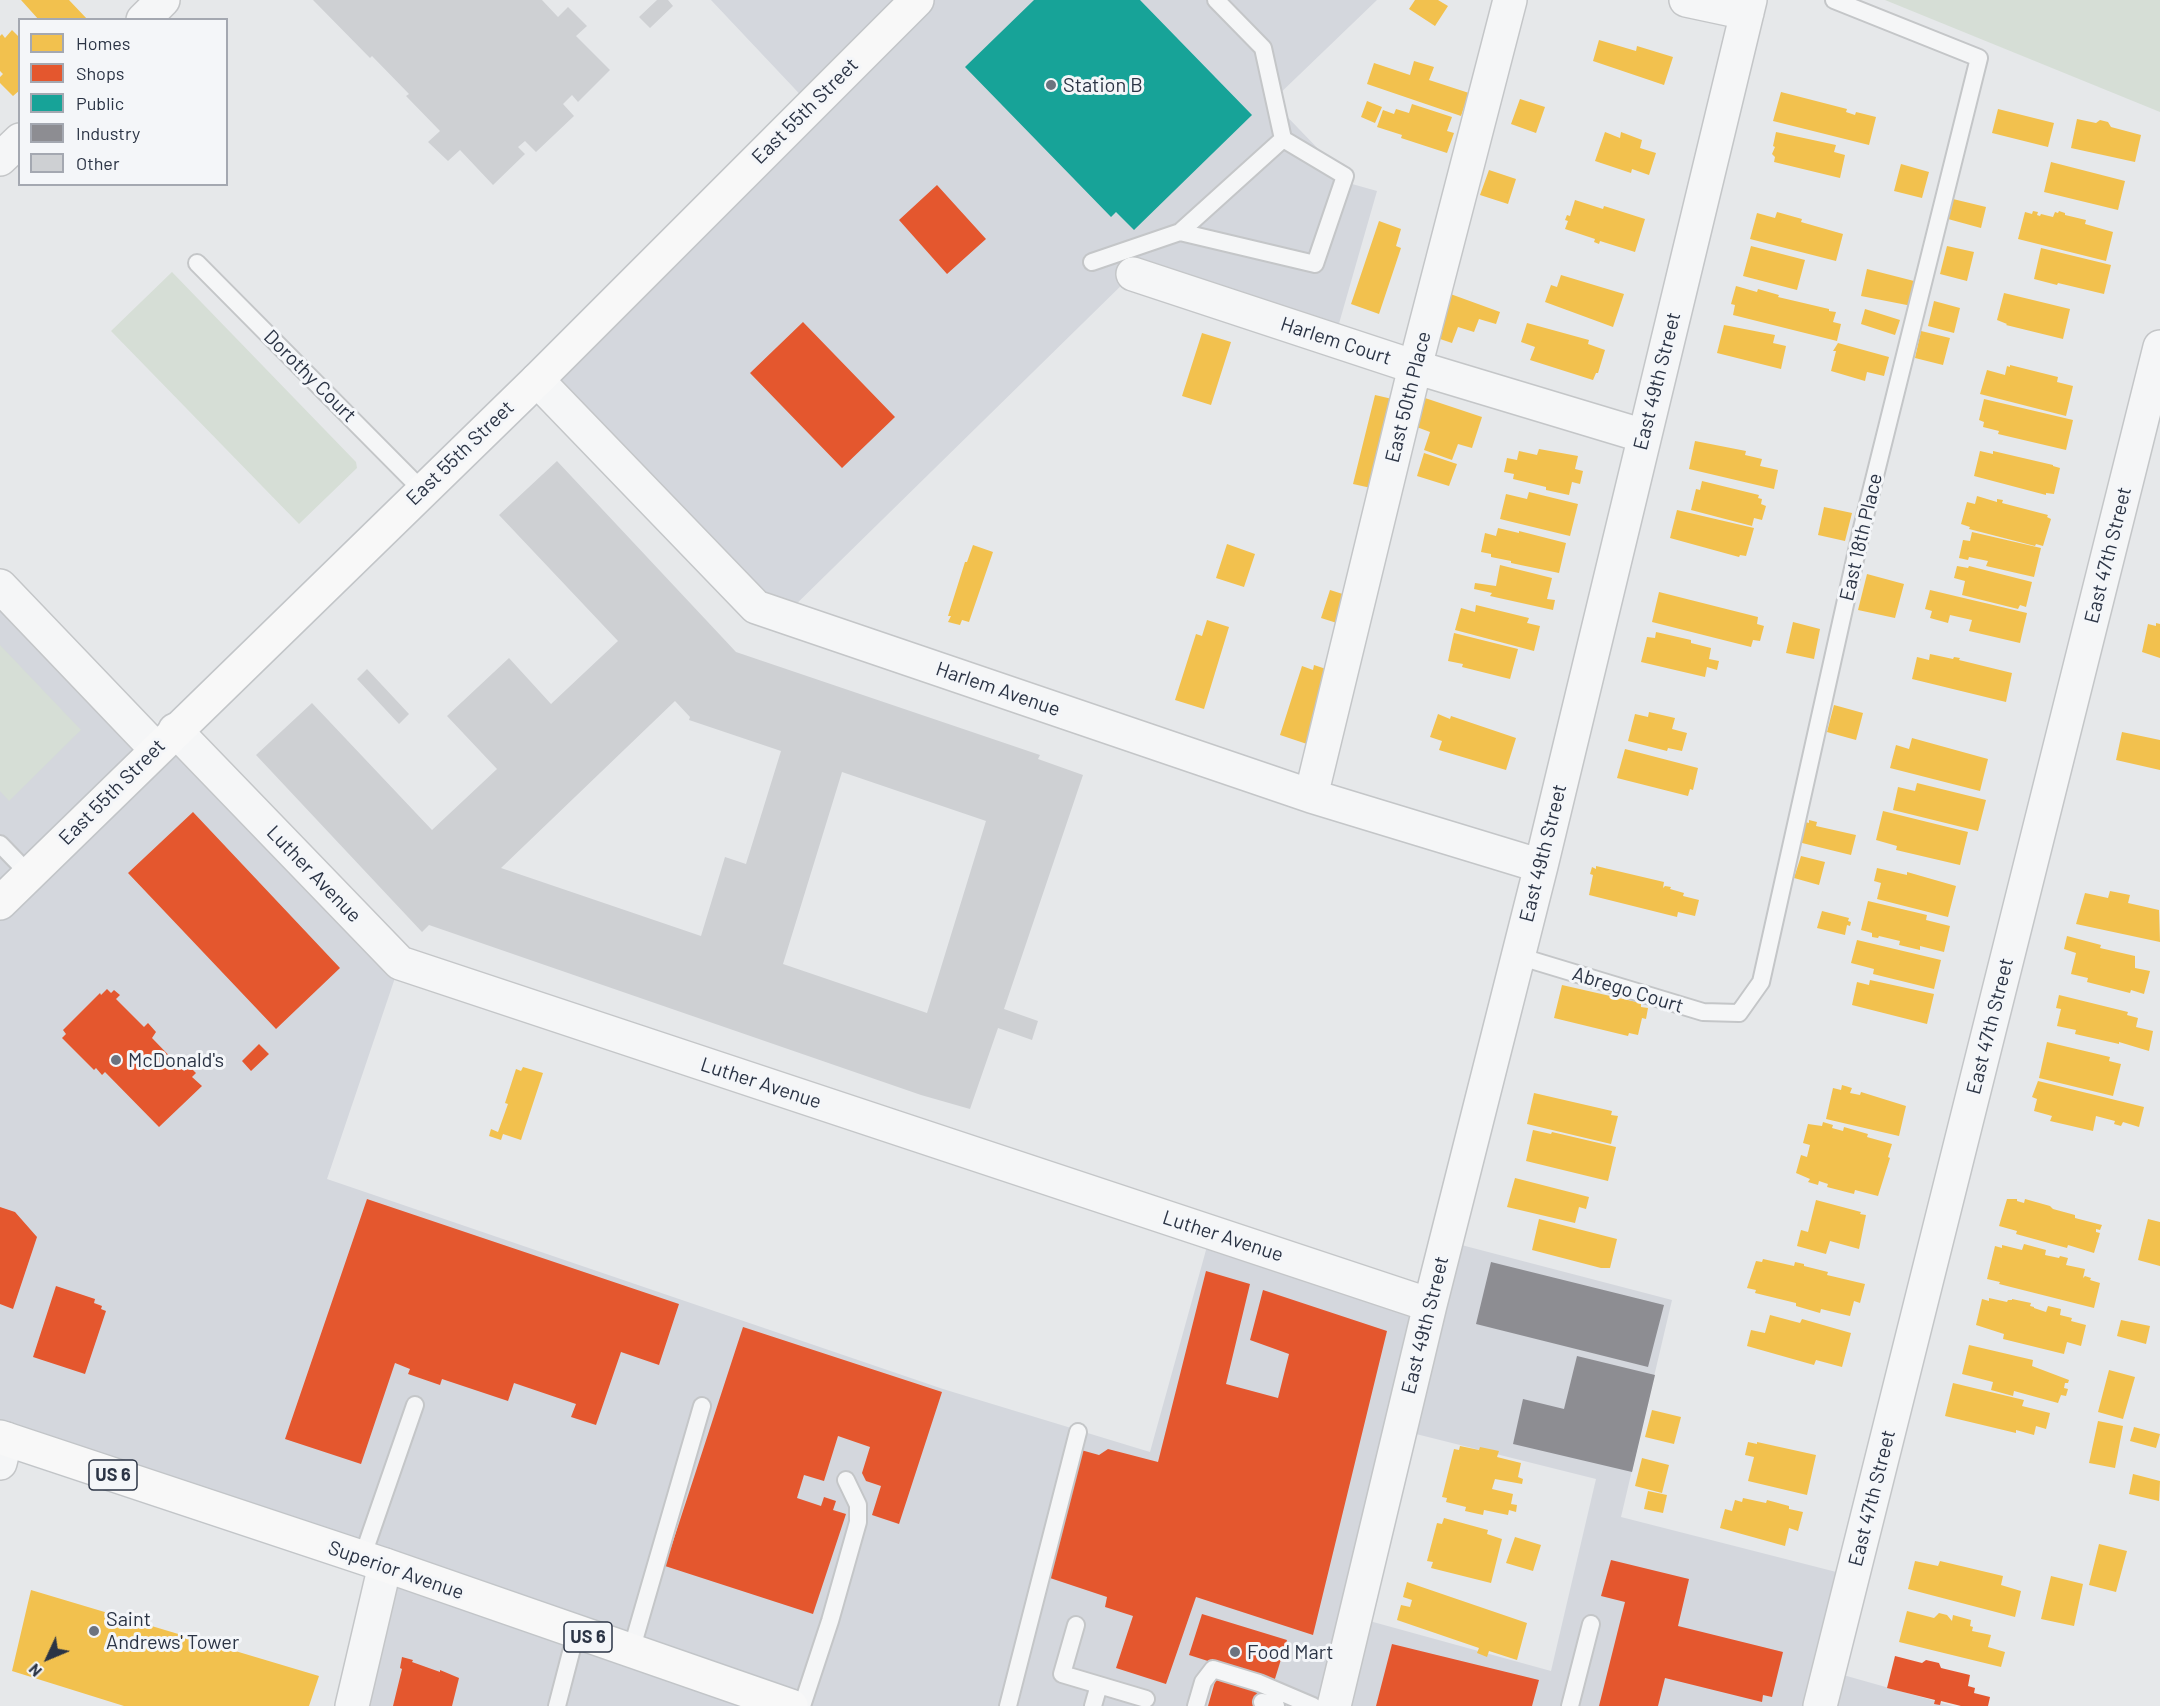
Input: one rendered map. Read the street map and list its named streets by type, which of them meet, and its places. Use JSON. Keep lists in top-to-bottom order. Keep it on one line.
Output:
{"streets":{"main road":["East 55th Street","US 6","Superior Avenue"],"street":["Harlem Court","East 49th Street","East 50th Place","East 47th Street","Harlem Avenue","Luther Avenue"],"lane":["Dorothy Court","East 18th Place","Abrego Court"]},"crossings":[["East 55th Street","Dorothy Court"],["East 55th Street","Harlem Avenue"],["East 55th Street","Luther Avenue"],["Harlem Court","East 49th Street"],["Harlem Court","East 50th Place"],["East 49th Street","Harlem Avenue"],["East 49th Street","Luther Avenue"],["East 49th Street","Abrego Court"],["East 50th Place","Harlem Avenue"],["East 18th Place","Abrego Court"]],"places":["Station B","McDonald's","Saint Andrews' Tower","Food Mart"],"legend":["Homes","Shops","Public","Industry","Other"],"north":"bottom left"}
